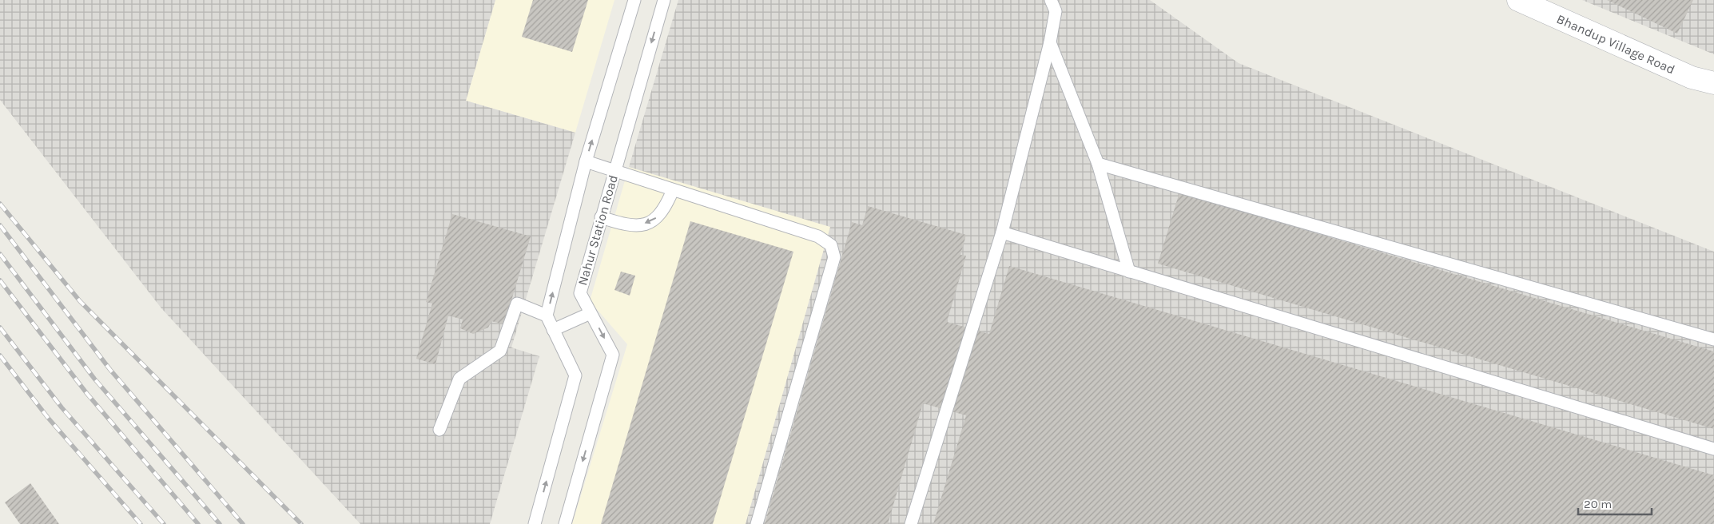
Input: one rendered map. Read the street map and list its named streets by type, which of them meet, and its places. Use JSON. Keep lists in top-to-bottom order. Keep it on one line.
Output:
{"streets":{"street":["Bhandup Village Road"],"lane":["Nahur Station Road"]},"scale_bar":"20 m"}
